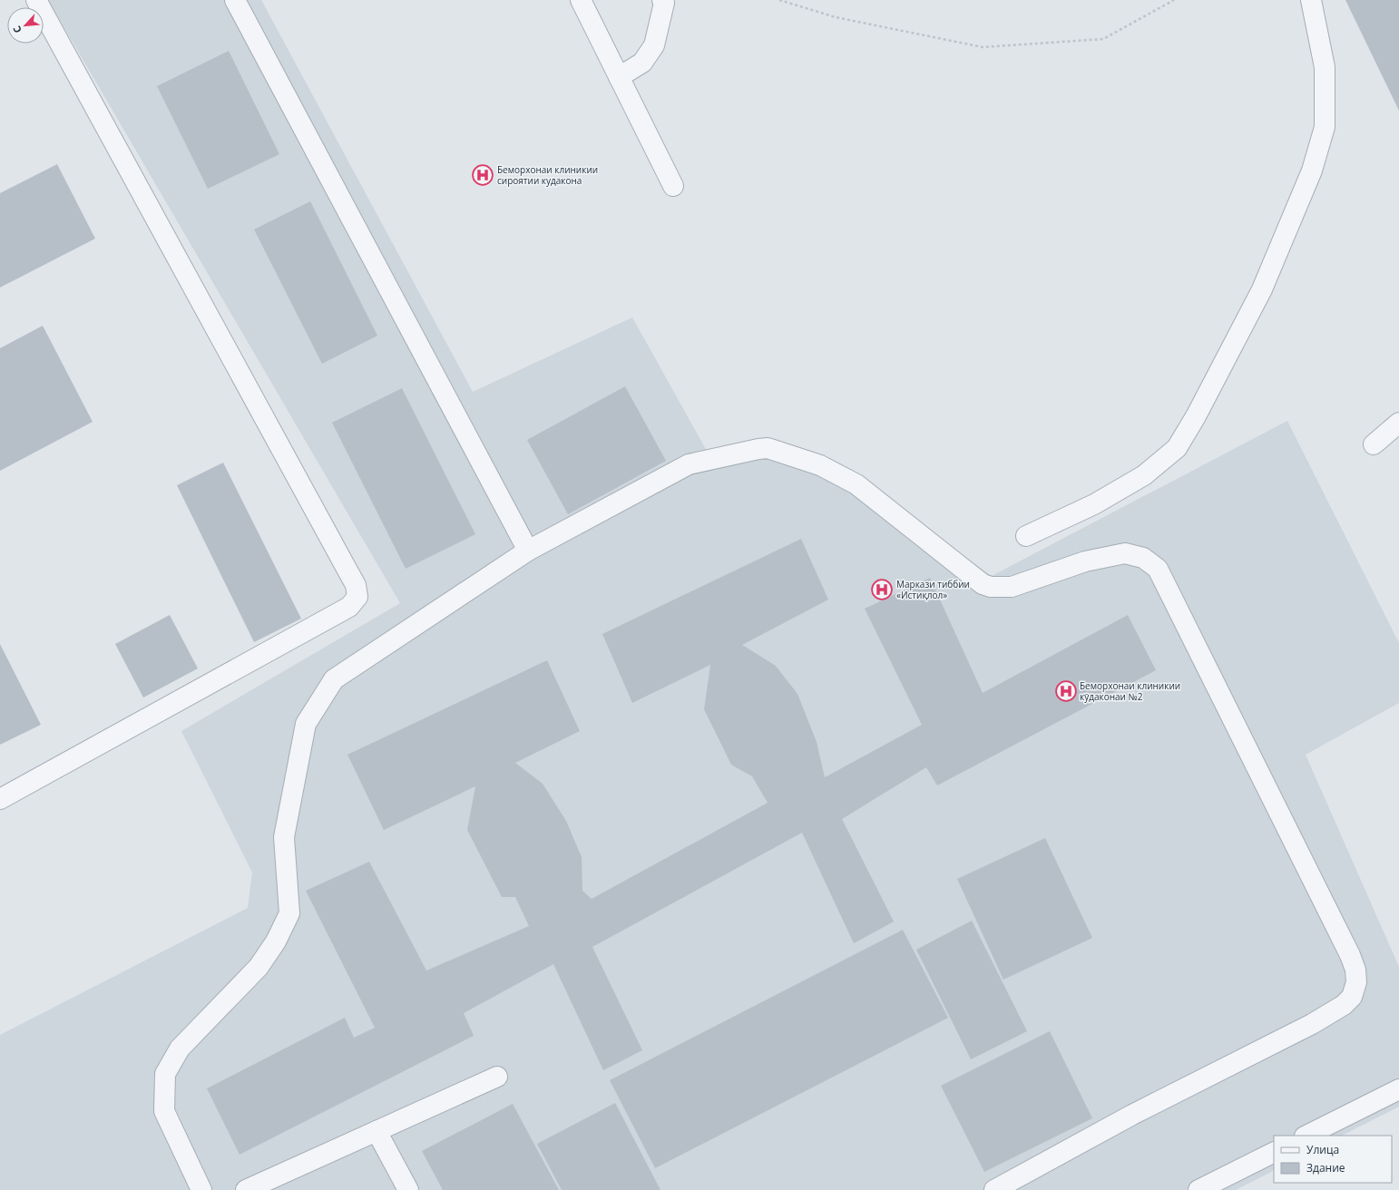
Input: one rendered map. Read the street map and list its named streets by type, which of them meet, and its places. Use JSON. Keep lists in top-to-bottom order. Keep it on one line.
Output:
{"places":{"hospital":["Беморхонаи клиникии сироятии кудакона","Маркази тиббии «Истиқлол»","Беморхонаи клиникии кӯдаконаи №2"]},"legend":["Улица","Здание"],"north":"bottom left"}
